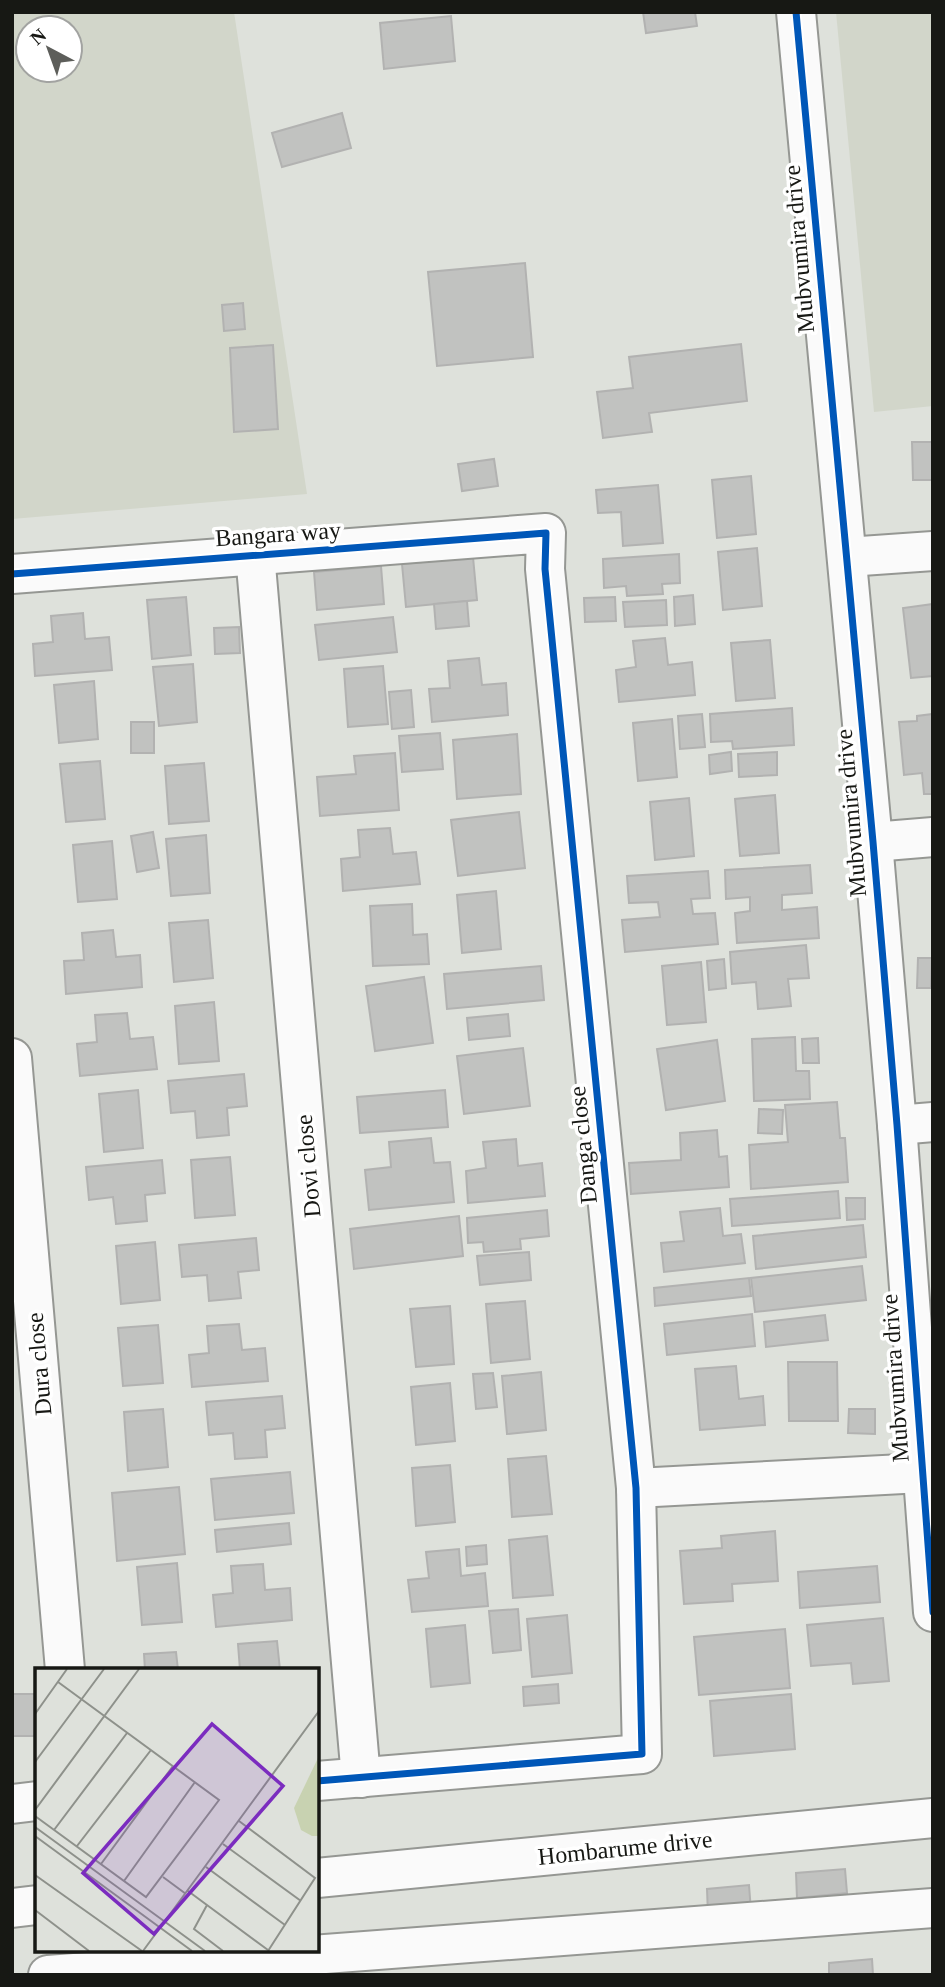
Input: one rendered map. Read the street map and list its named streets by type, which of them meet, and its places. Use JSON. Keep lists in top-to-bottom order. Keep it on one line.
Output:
{"streets":{"street":["Mubvumira drive","Bangara way","Danga close","Dovi close","Dura close","Hombarume drive"]},"crossings":[["Bangara way","Danga close"],["Bangara way","Dovi close"],["Danga close","Dovi close"]],"north":"top left"}
